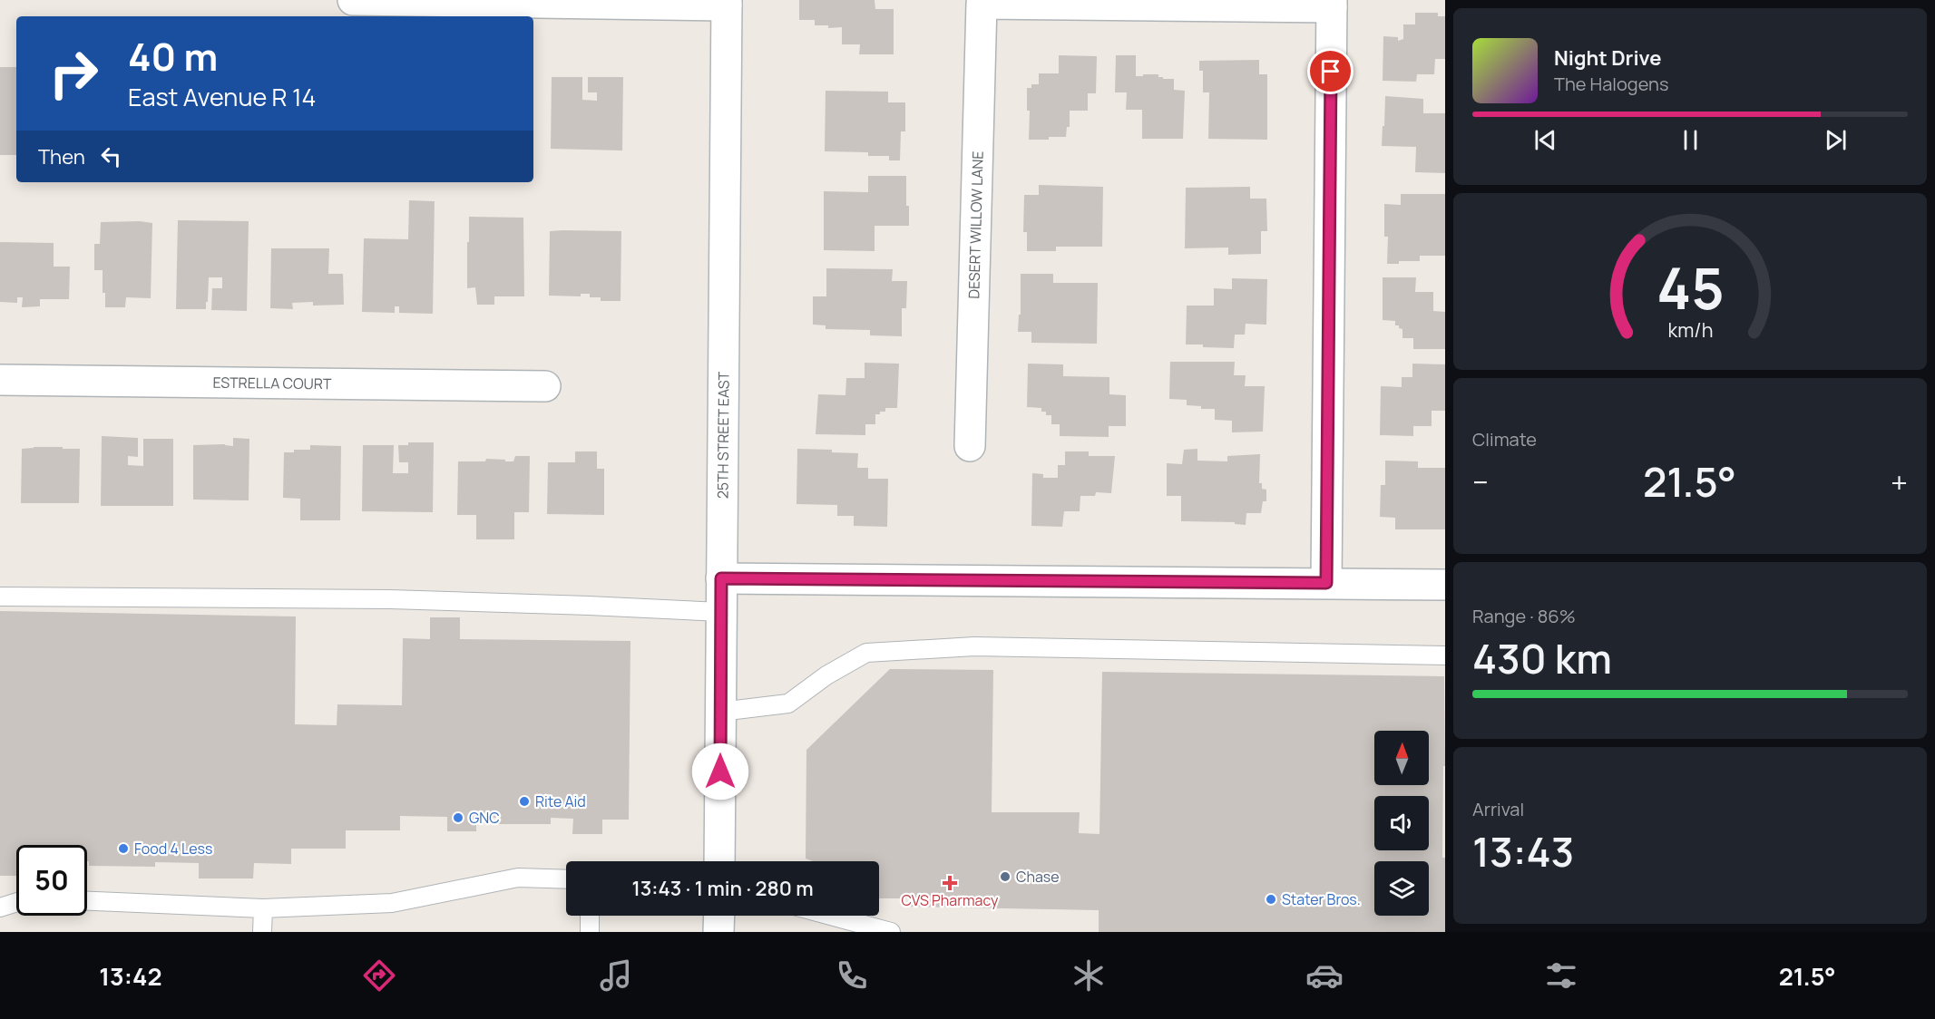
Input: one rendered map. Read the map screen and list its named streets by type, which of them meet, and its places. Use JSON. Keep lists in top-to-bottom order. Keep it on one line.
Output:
{"streets":{"street":["DESERT WILLOW LANE","ESTRELLA COURT","25TH STREET EAST"]},"places":{"other":["Rite Aid","GNC","Food 4 Less","Chase","Stater Bros."],"health":["CVS Pharmacy"]},"north":"top","page":{"turn":["40 m","East Avenue R 14"],"song":["Night Drive","The Halogens"],"then":"Then","tile":["Climate",["Range · 86%","430 km"],["Arrival","13:43"]],"heat":["−","21.5°","+"],"limit":"50","trip":"13:43 · 1 min · 280 m","tabs":["13:42","21.5°"],"gauge":["45","km/h"]}}
